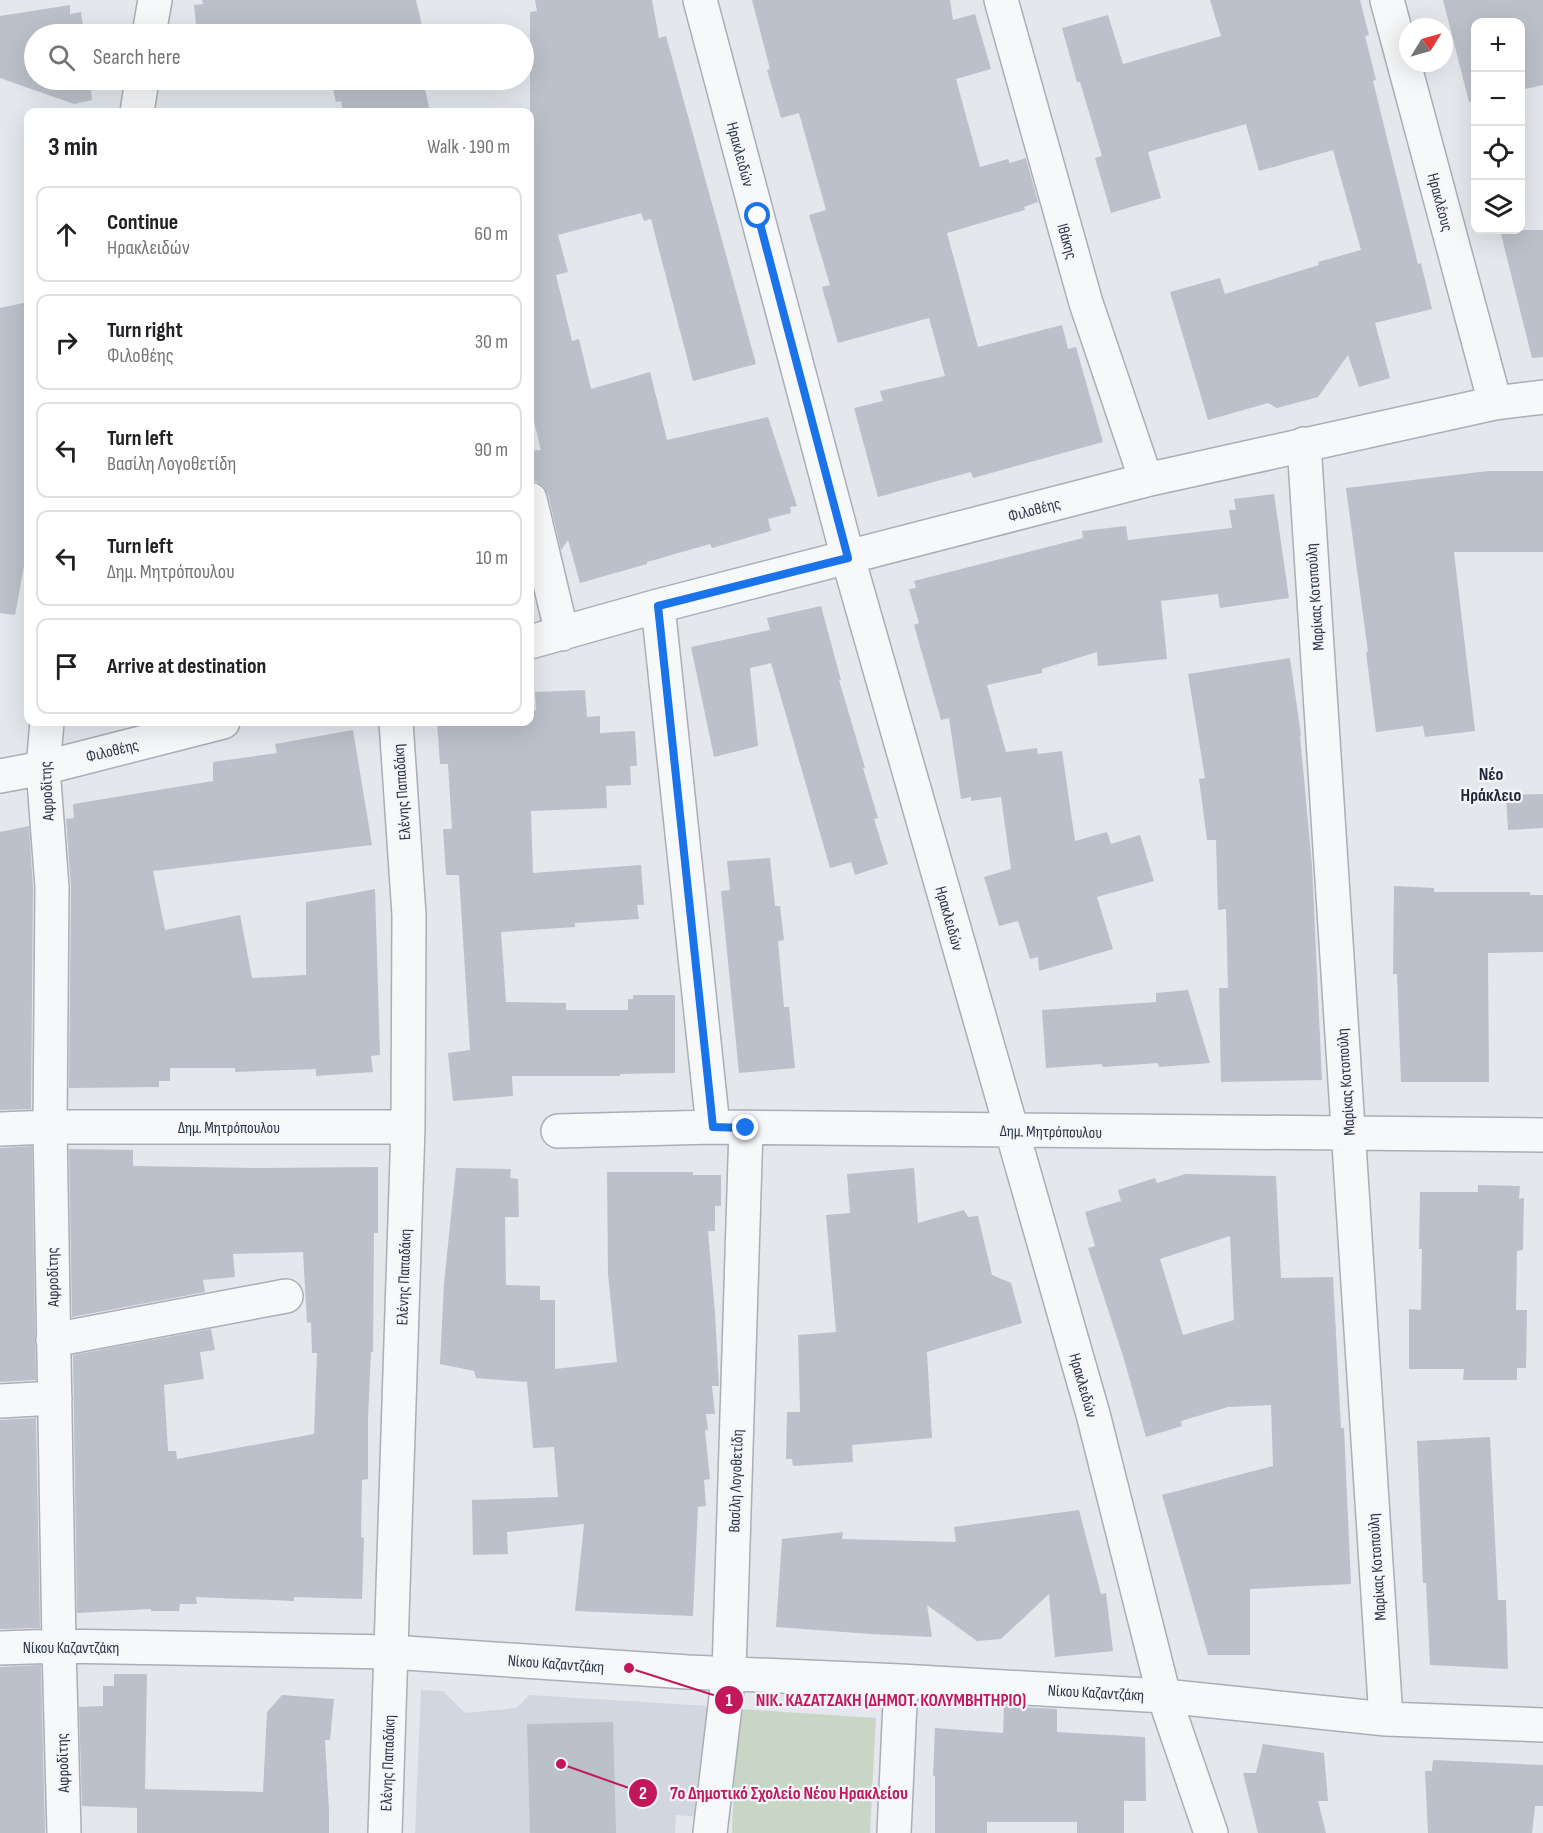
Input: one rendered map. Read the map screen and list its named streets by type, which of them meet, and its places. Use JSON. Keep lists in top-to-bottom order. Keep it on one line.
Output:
{"streets":{"street":["Ηρακλειδών","Ηρακλέους","Ιθάκης","Φιλοθέης","Μαρίκας Κοτοπούλη","Αφροδίτης","Ελένης Παπαδάκη","Δημ. Μητρόπουλου","Βασίλη Λογοθετίδη","Νίκου Καζαντζάκη"]},"crossings":[["Ηρακλειδών","Φιλοθέης"],["Ηρακλειδών","Δημ. Μητρόπουλου"],["Ηρακλειδών","Νίκου Καζαντζάκη"],["Ηρακλέους","Φιλοθέης"],["Ιθάκης","Φιλοθέης"],["Φιλοθέης","Μαρίκας Κοτοπούλη"],["Φιλοθέης","Αφροδίτης"],["Μαρίκας Κοτοπούλη","Δημ. Μητρόπουλου"],["Μαρίκας Κοτοπούλη","Νίκου Καζαντζάκη"],["Αφροδίτης","Δημ. Μητρόπουλου"],["Αφροδίτης","Νίκου Καζαντζάκη"],["Ελένης Παπαδάκη","Δημ. Μητρόπουλου"],["Ελένης Παπαδάκη","Νίκου Καζαντζάκη"],["Δημ. Μητρόπουλου","Βασίλη Λογοθετίδη"],["Βασίλη Λογοθετίδη","Νίκου Καζαντζάκη"]],"districts":["Νέο Ηράκλειο"],"places":["ΝΙΚ. ΚΑΖΑΤΖΑΚΗ (ΔΗΜΟΤ. ΚΟΛΥΜΒΗΤΗΡΙΟ)","7ο Δημοτικό Σχολείο Νέου Ηρακλείου"],"north":"top right","page":{"map_buttons":["+","−"],"search":"Search here","heading":["3 min","Walk · 190 m"],"list":[["Continue","Ηρακλειδών","60 m"],["Turn right","Φιλοθέης","30 m"],["Turn left","Βασίλη Λογοθετίδη","90 m"],["Turn left","Δημ. Μητρόπουλου","10 m"],"Arrive at destination"]}}
